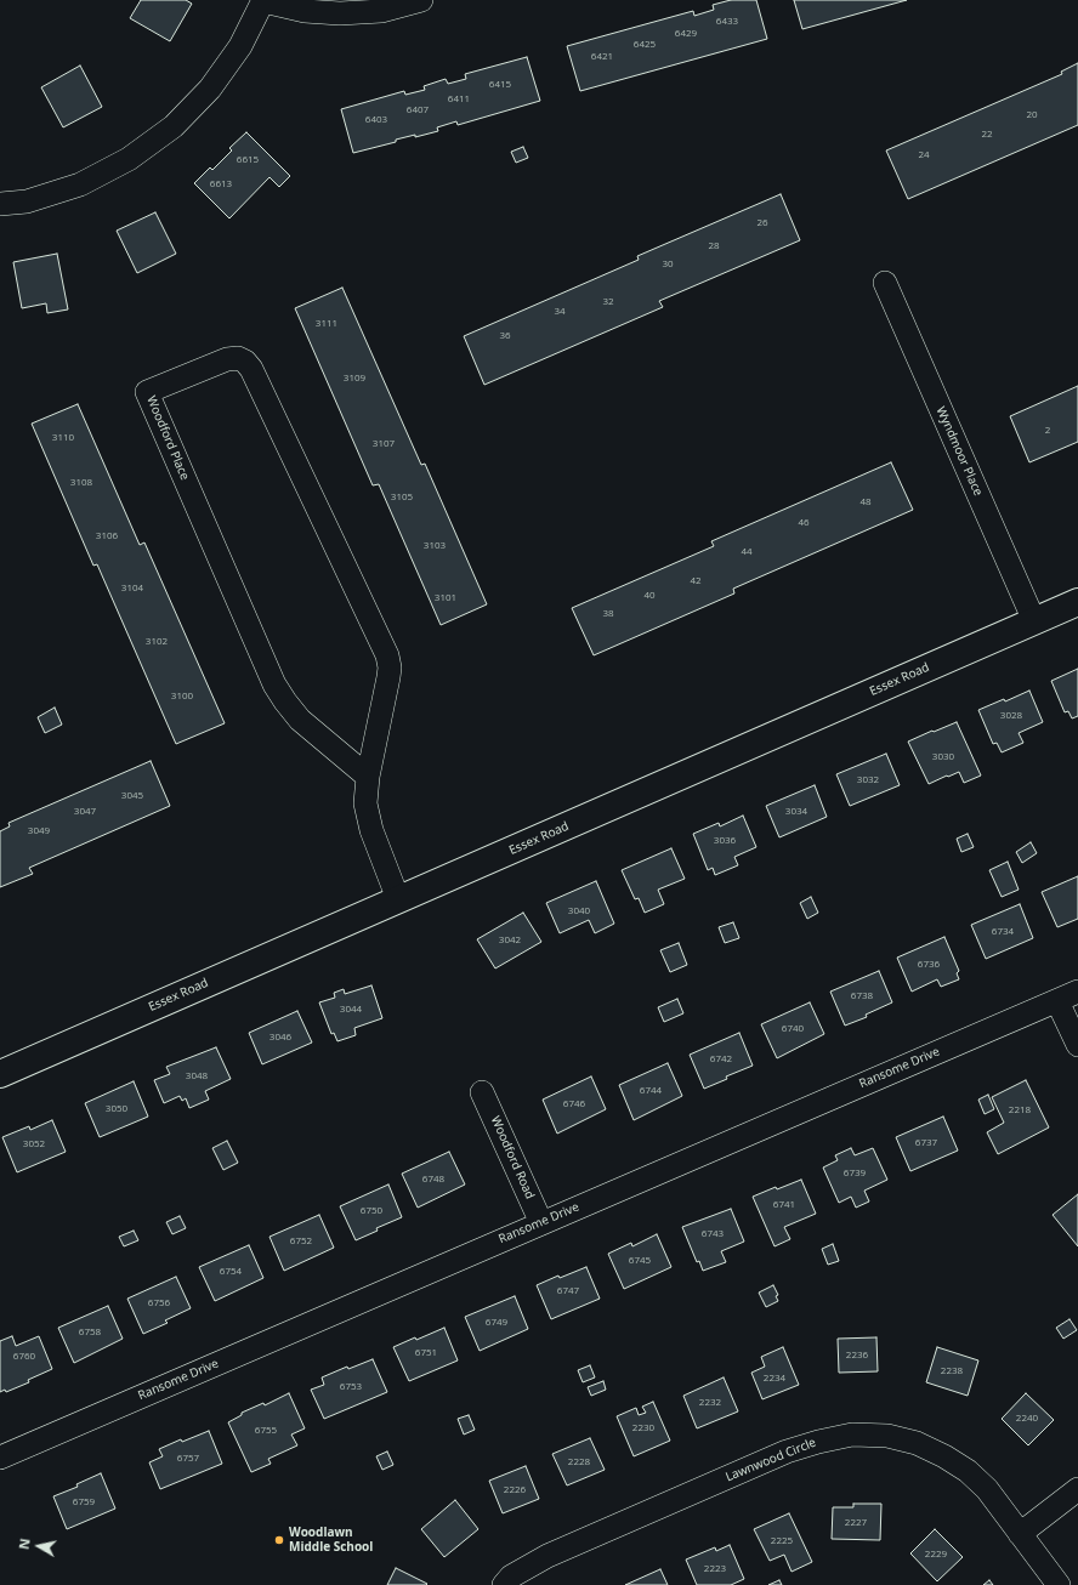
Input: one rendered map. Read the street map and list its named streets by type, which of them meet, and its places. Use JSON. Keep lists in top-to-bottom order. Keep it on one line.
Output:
{"streets":{"street":["Woodford Place","Wyndmoor Place","Essex Road","Ransome Drive","Woodford Road","Lawnwood Circle"]},"crossings":[["Woodford Place","Essex Road"],["Wyndmoor Place","Essex Road"],["Ransome Drive","Woodford Road"]],"places":["Woodlawn Middle School"],"house_numbers":["6433","6429","6425","6421","6415","6411","6407","20","6403","22","24","6615","6613","26","28","30","32","34","3111","36","3109","2","3110","3107","3108","3105","48","46","3106","3103","44","42","3104","40","3101","38","3102","3100","3028","3030","3032","3045","3047","3034","3049","3036","3040","6734","3042","6736","6738","3044","6740","3046","6742","3048","6744","6746","3050","2218","6737","3052","6739","6748","6741","6750","6743","6752","6745","6754","6747","6756","6749","6758","6751","2236","6760","2238","2234","6753","2232","2240","2230","6755","6757","2228","2226","6759","2227","2225","2229","2223"],"north":"left"}
